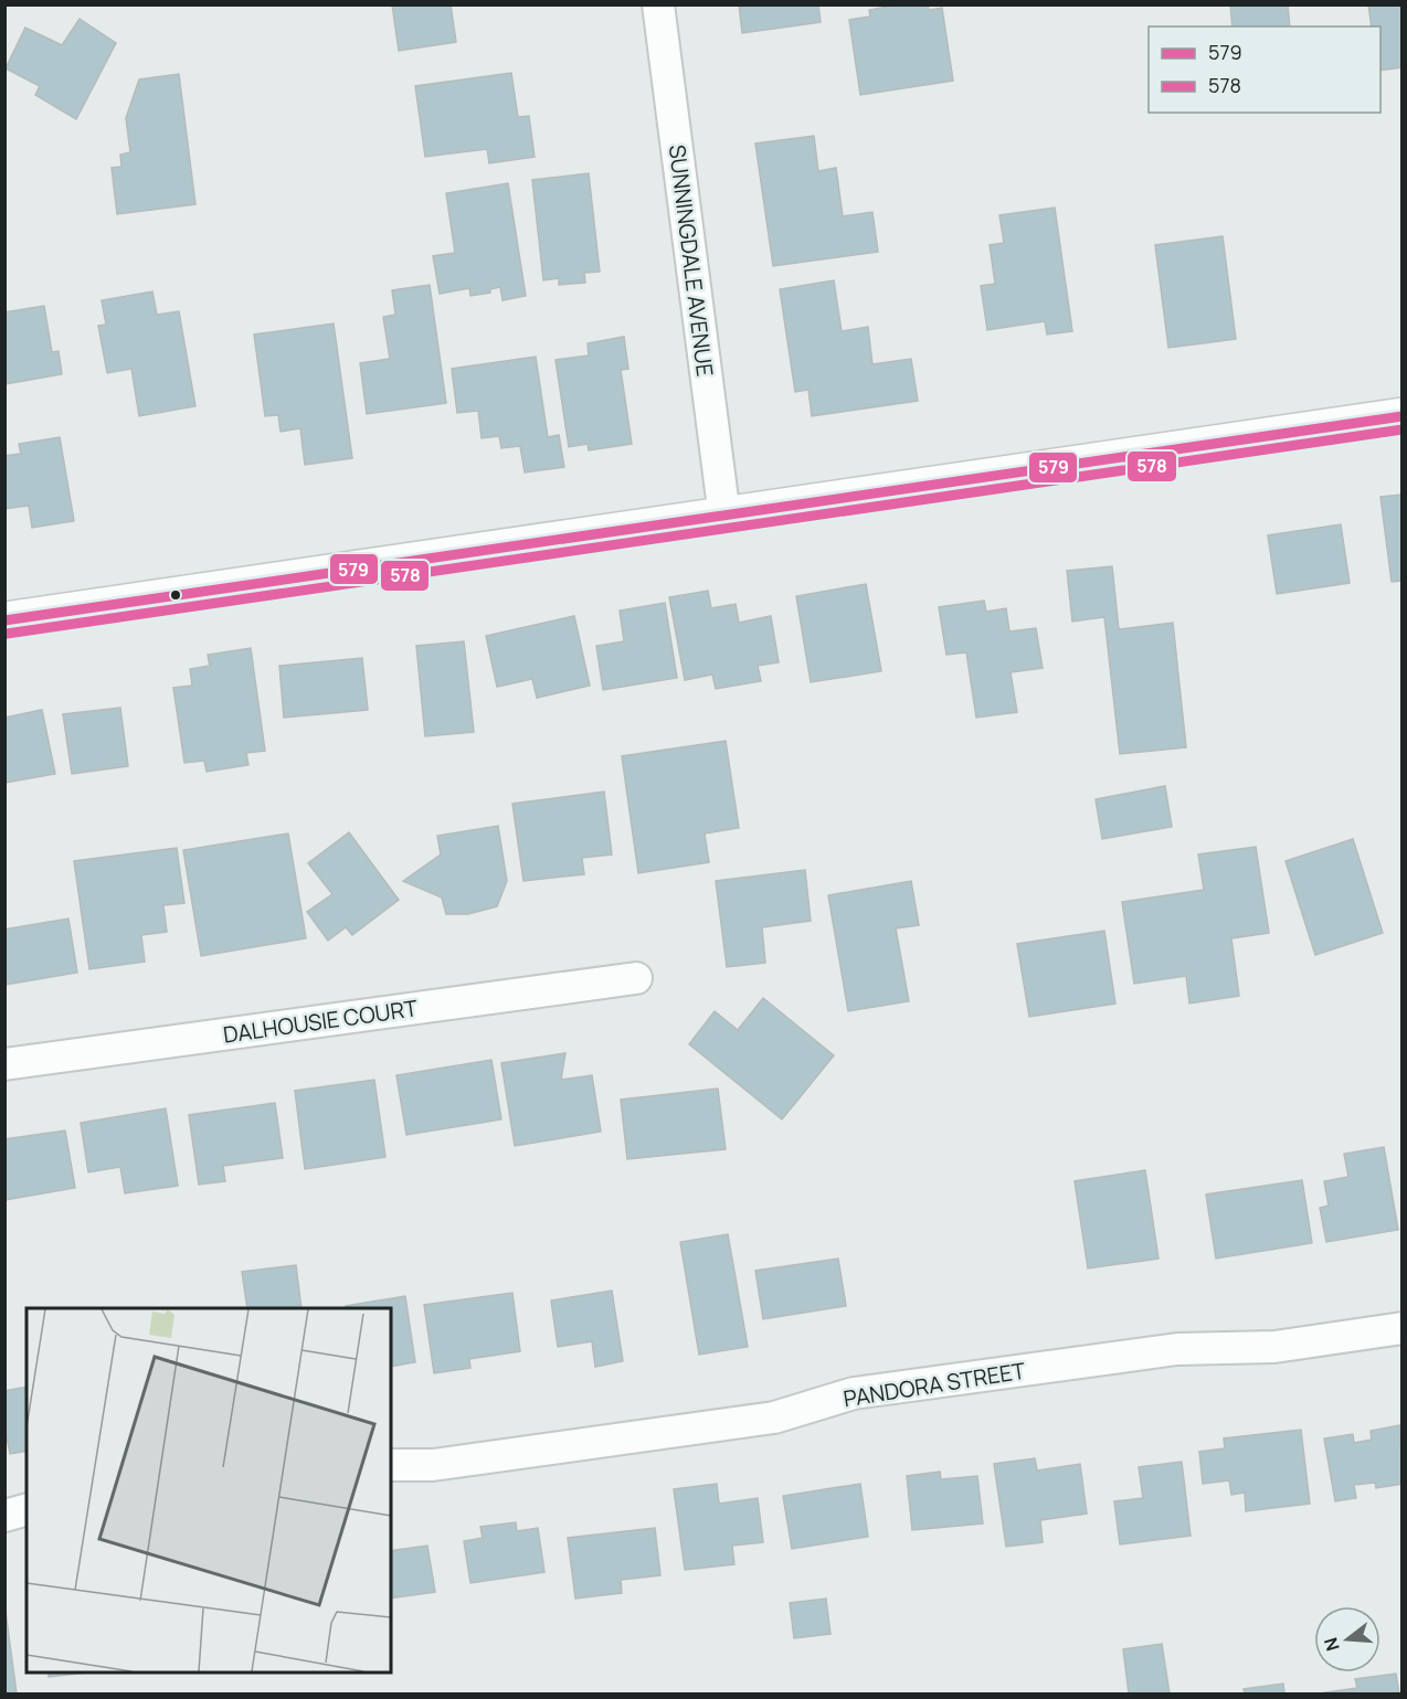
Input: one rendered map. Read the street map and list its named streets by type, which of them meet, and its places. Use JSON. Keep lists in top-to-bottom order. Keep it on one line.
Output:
{"streets":{"street":["SUNNINGDALE AVENUE","DALHOUSIE COURT","PANDORA STREET"]},"lines":["transit line 579","transit line 578"],"legend":["579","578"],"north":"left"}
